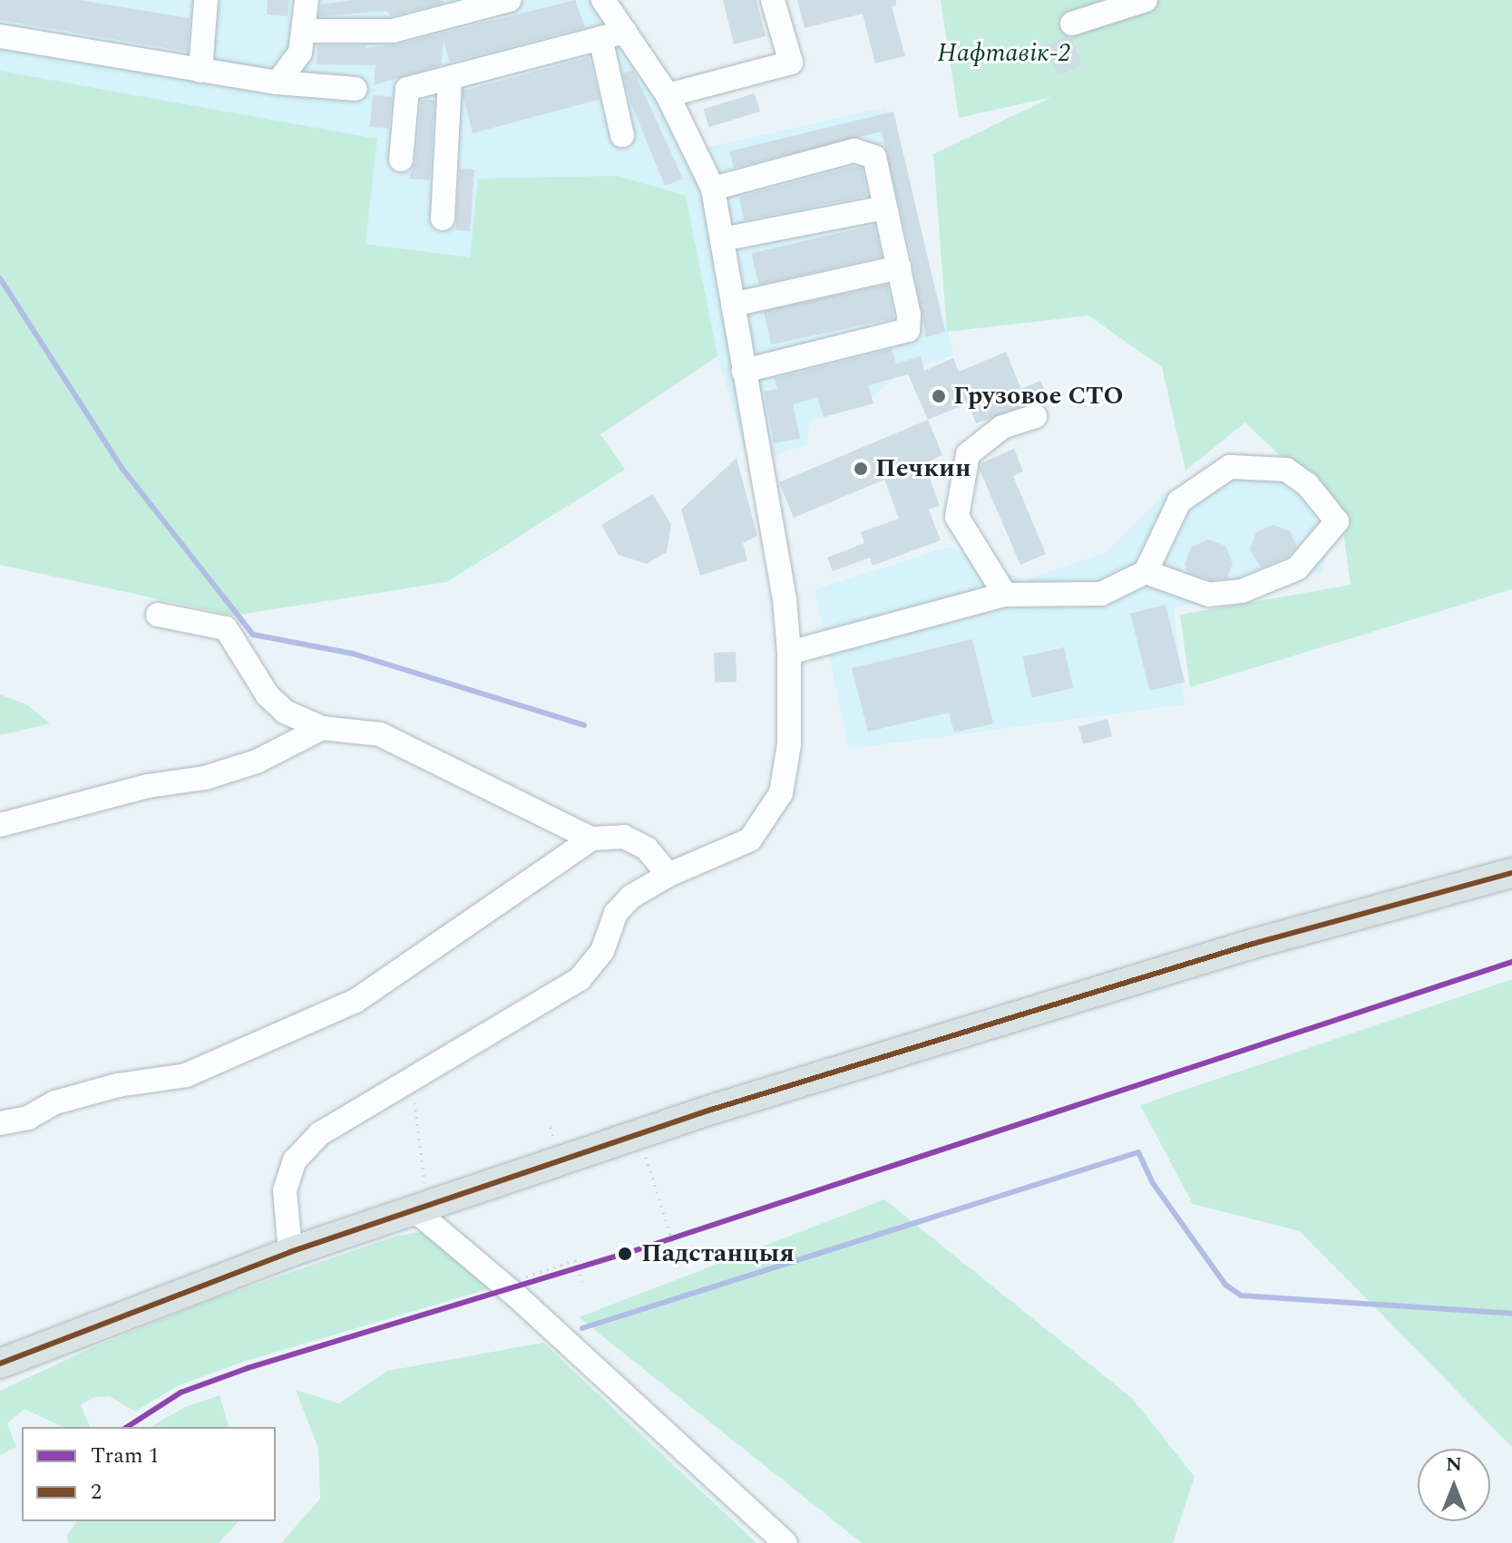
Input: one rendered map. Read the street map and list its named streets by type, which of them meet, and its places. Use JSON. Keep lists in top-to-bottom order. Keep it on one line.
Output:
{"parks":["Нафтавік-2"],"places":["Грузовое СТО","Печкин","Падстанцыя"],"lines":["transit line 2","tram line 1"],"legend":["Tram 1","2"],"north":"top"}
